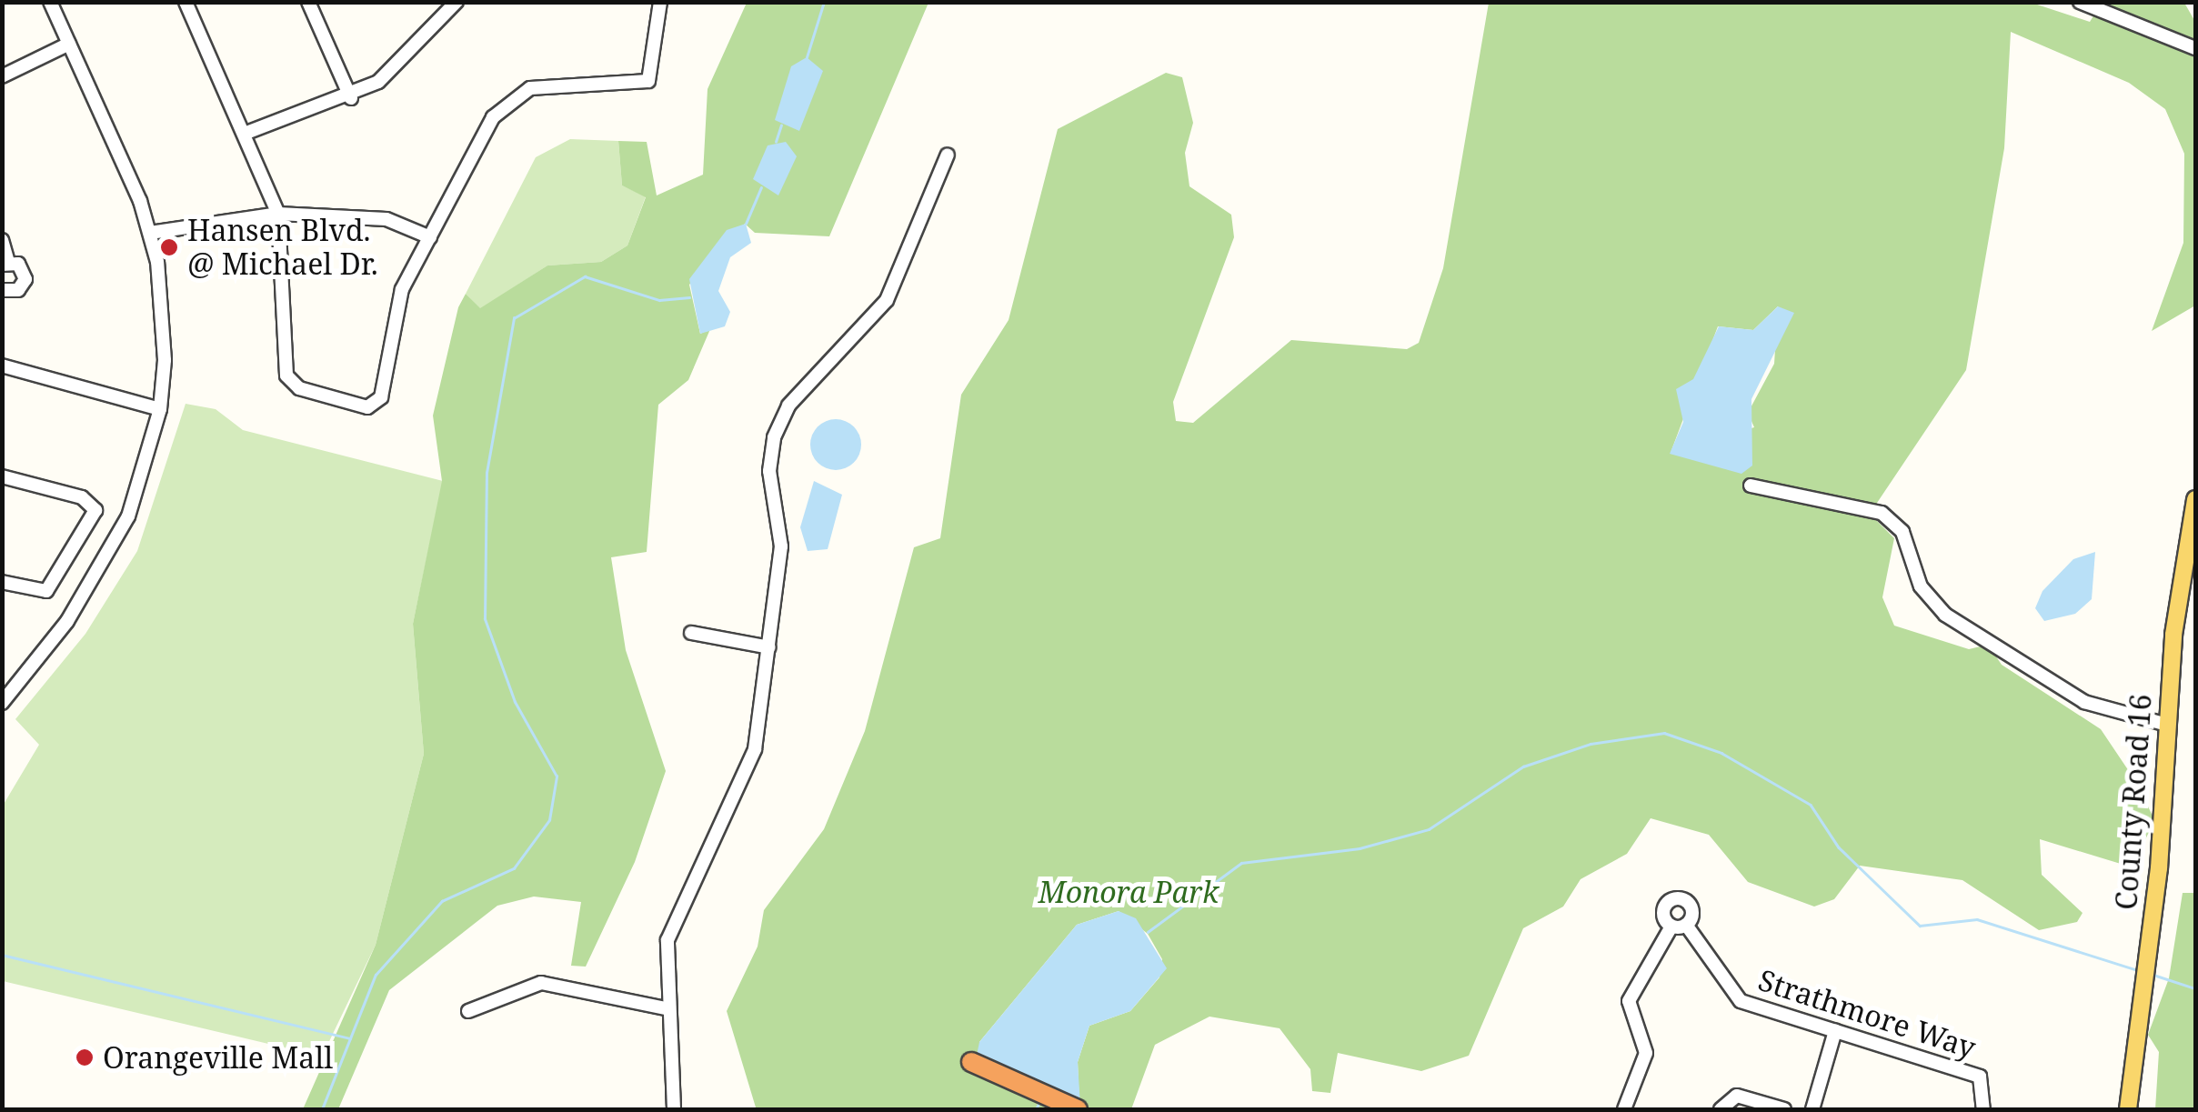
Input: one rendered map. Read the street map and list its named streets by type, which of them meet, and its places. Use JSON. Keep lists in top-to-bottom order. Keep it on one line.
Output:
{"streets":{"main road":["County Road 16"],"street":["Strathmore Way"]},"parks":["Monora Park"],"places":["Hansen Blvd. @ Michael Dr.","Orangeville Mall"]}
